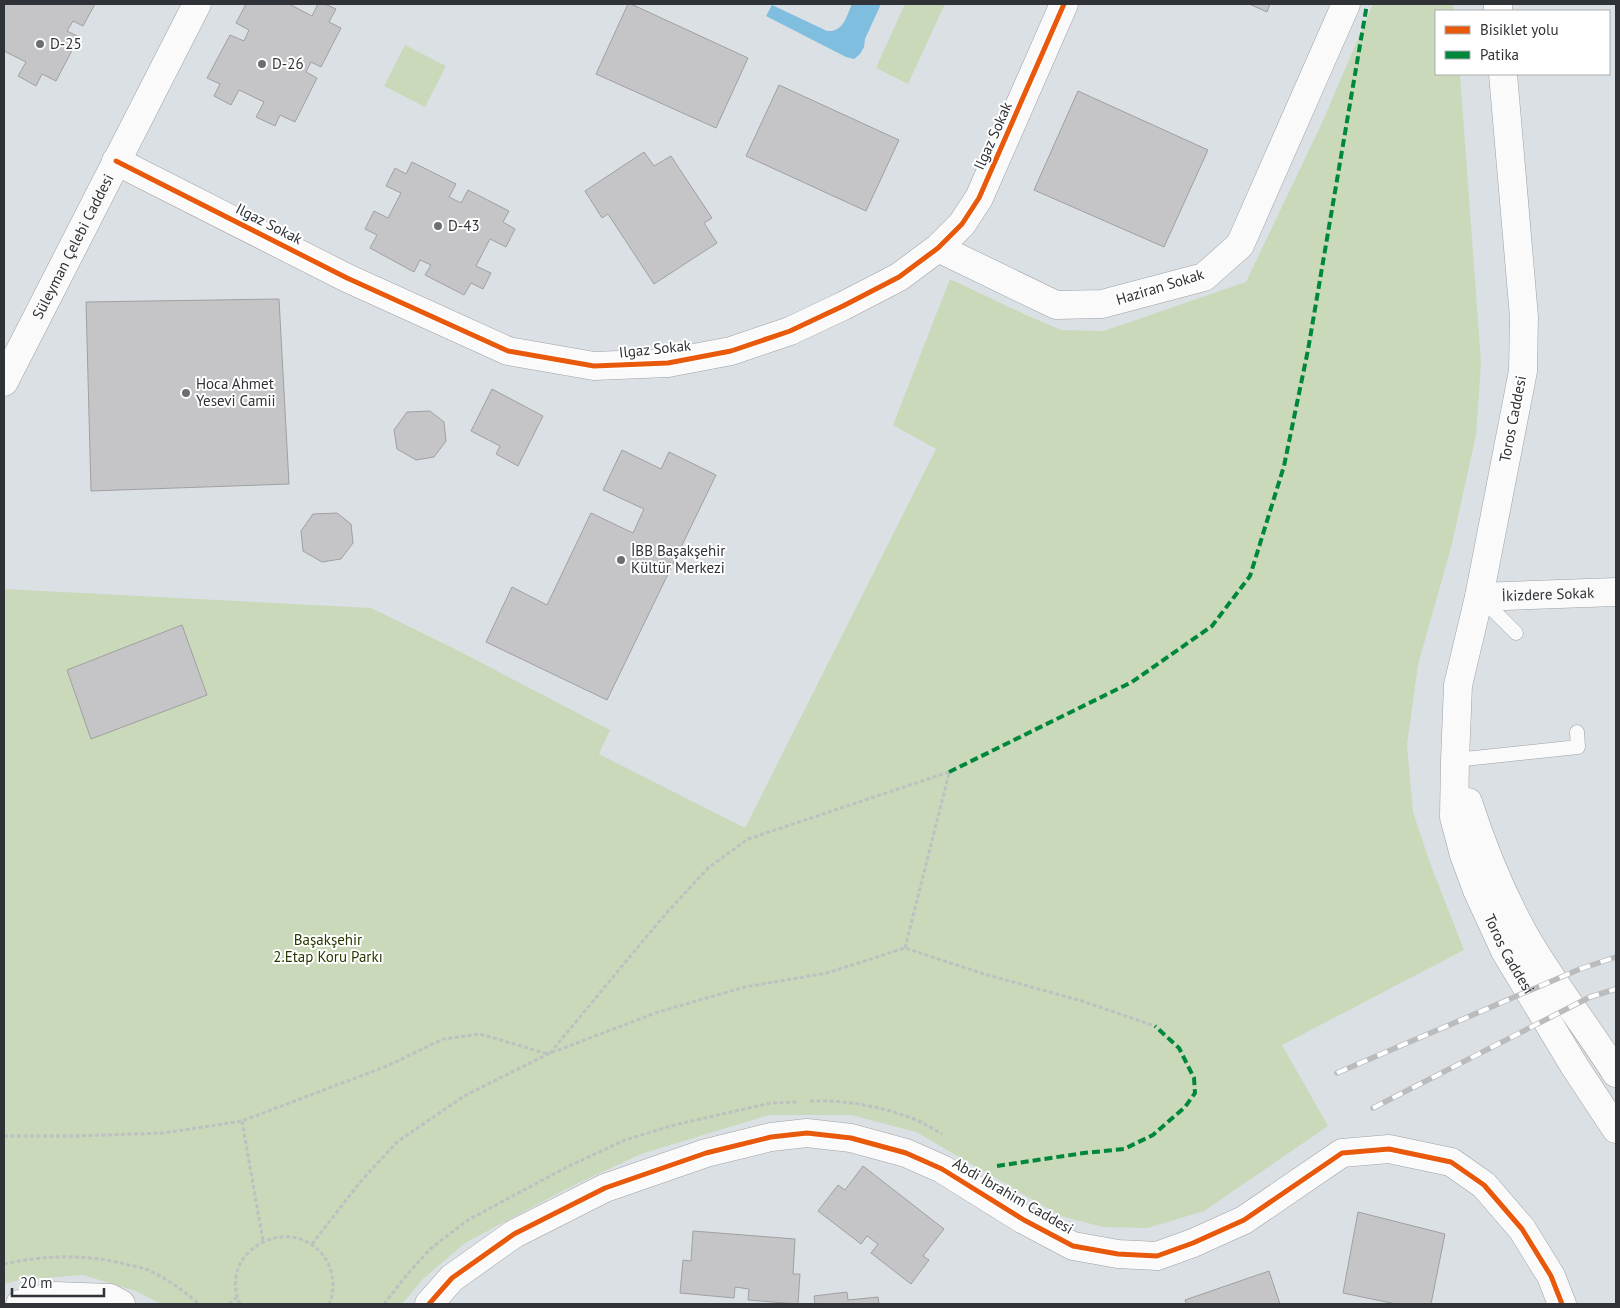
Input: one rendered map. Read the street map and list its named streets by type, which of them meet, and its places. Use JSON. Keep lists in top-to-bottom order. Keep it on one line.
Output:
{"streets":{"street":["Ilgaz Sokak","Süleyman Çelebi Caddesi","Haziran Sokak","Toros Caddesi","İkizdere Sokak","Abdi İbrahim Caddesi"]},"crossings":[["Ilgaz Sokak","Süleyman Çelebi Caddesi"],["Ilgaz Sokak","Haziran Sokak"],["Toros Caddesi","İkizdere Sokak"]],"parks":["Başakşehir 2.Etap Koru Parkı"],"places":["D-25","D-26","D-43","Hoca Ahmet Yesevi Camii","İBB Başakşehir Kültür Merkezi"],"legend":["Bisiklet yolu","Patika"],"scale_bar":"20 m"}
